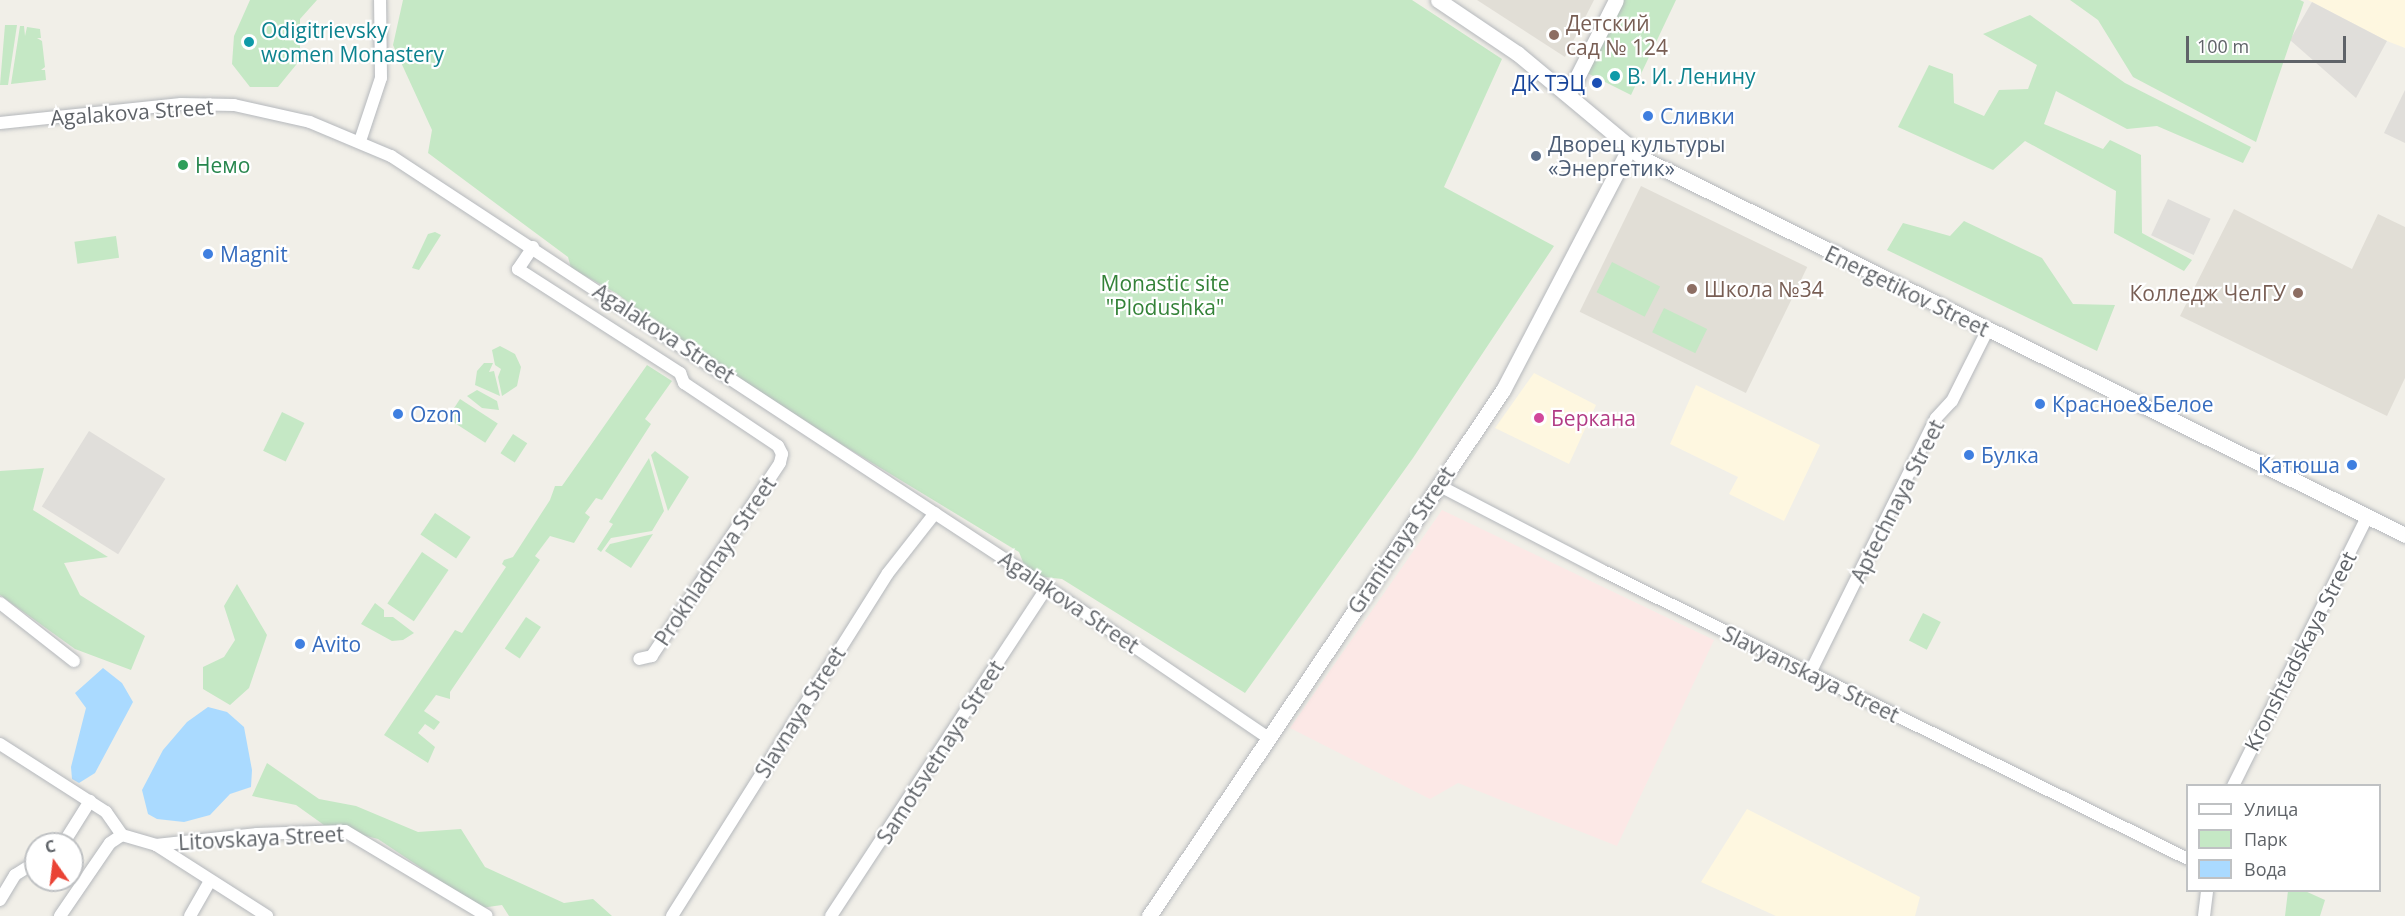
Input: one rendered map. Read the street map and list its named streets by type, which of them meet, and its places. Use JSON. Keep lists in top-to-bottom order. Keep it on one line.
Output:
{"streets":{"street":["Agalakova Street","Energetikov Street","Aptechnaya Street","Granitnaya Street","Prokhladnaya Street","Kronshtadskaya Street","Slavyanskaya Street","Slavnaya Street","Samotsvetnaya Street","Litovskaya Street"]},"crossings":[["Agalakova Street","Granitnaya Street"],["Agalakova Street","Prokhladnaya Street"],["Agalakova Street","Slavnaya Street"],["Agalakova Street","Samotsvetnaya Street"],["Energetikov Street","Aptechnaya Street"],["Energetikov Street","Granitnaya Street"],["Energetikov Street","Kronshtadskaya Street"],["Aptechnaya Street","Slavyanskaya Street"],["Granitnaya Street","Slavyanskaya Street"]],"parks":["Monastic site \"Plodushka\""],"places":["Детский сад № 124","Odigitrievsky women Monastery","В. И. Ленину","ДК ТЭЦ","Сливки","Дворец культуры «Энергетик»","Немо","Magnit","Школа №34","Колледж ЧелГУ","Красное&Белое","Ozon","Беркана","Булка","Катюша","Avito"],"legend":["Улица","Парк","Вода"],"scale_bar":"100 m","north":"top"}
